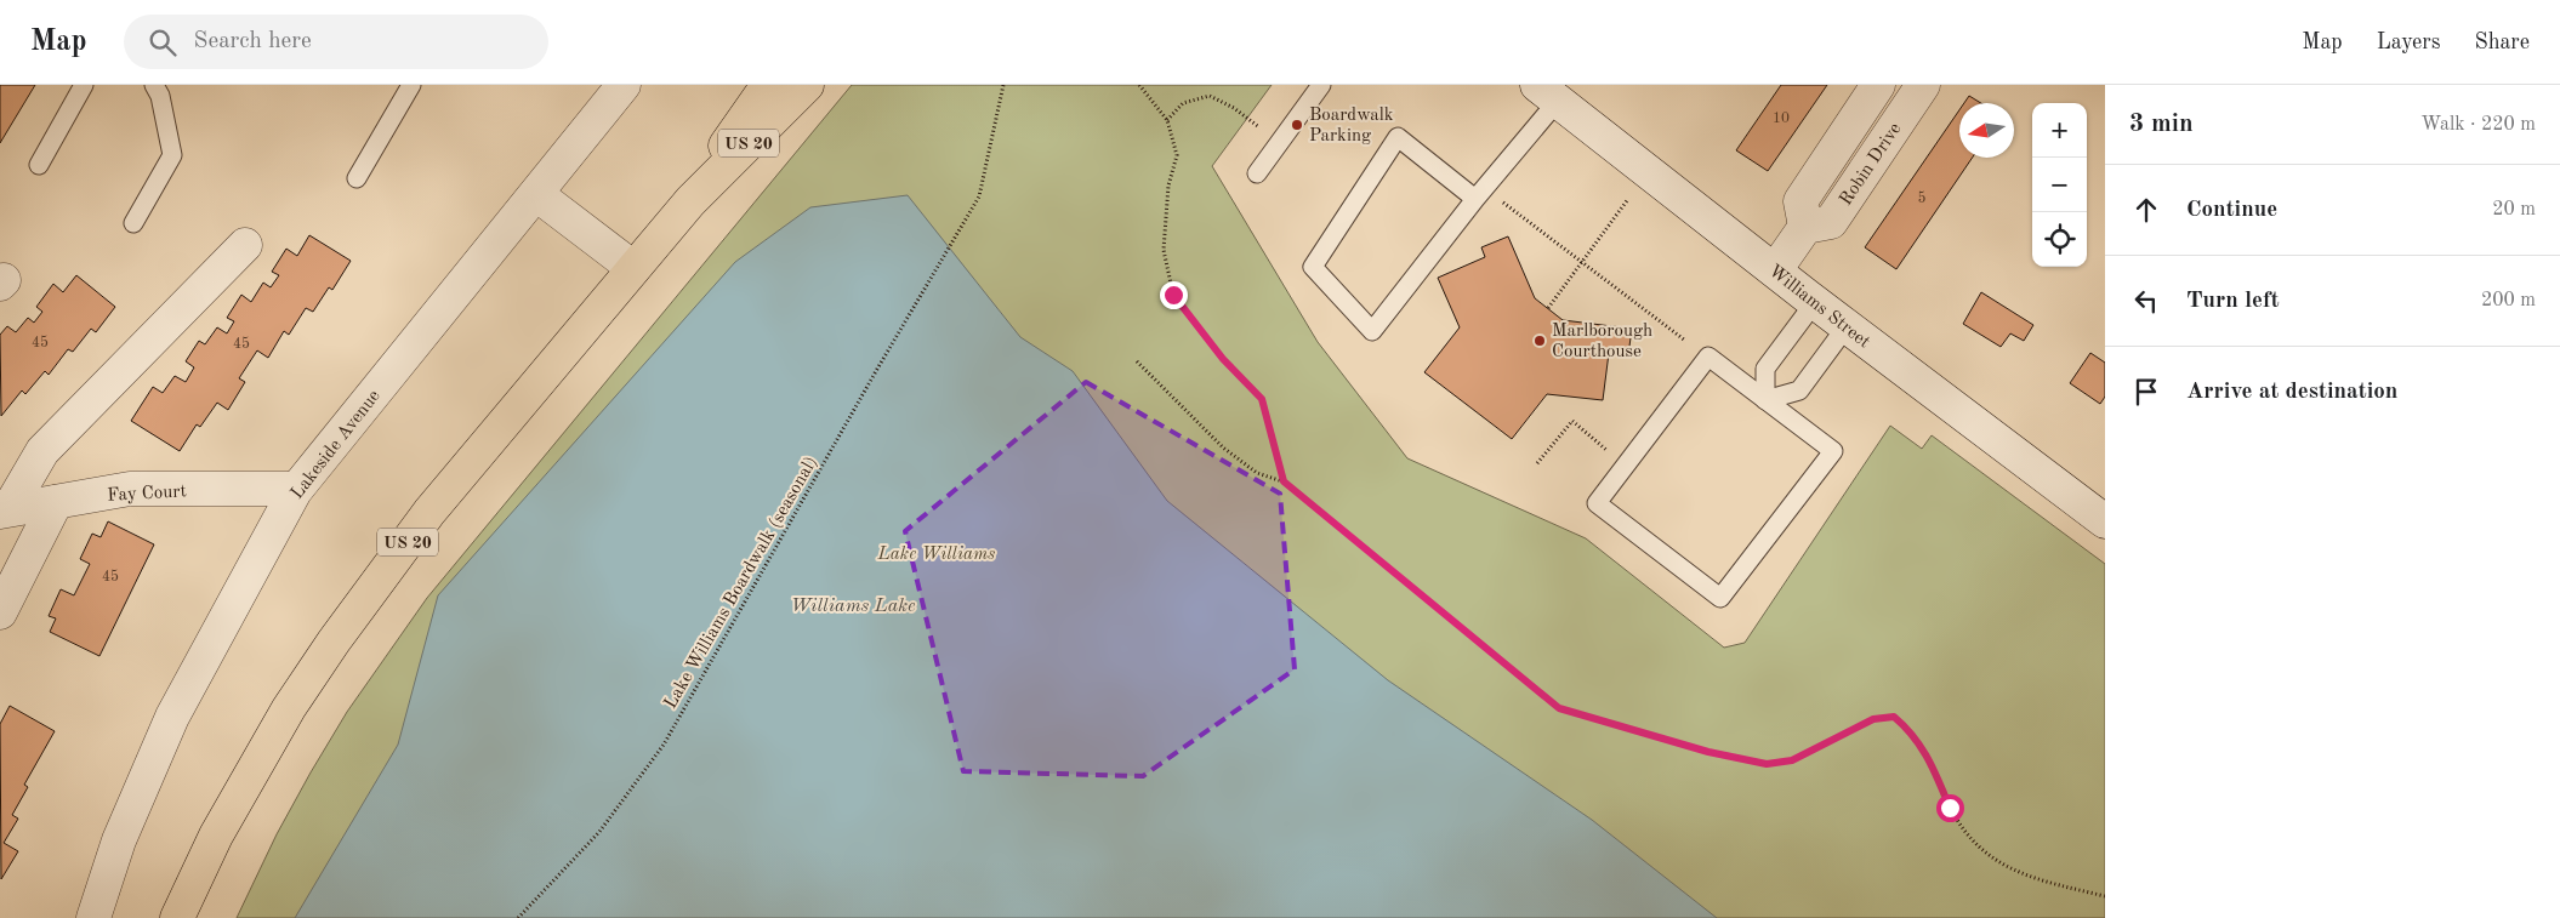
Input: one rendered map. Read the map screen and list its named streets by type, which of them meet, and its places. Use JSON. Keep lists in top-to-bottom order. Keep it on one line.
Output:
{"streets":{"main road":["US 20"],"street":["Robin Drive","Williams Street","Lakeside Avenue","Fay Court"],"path":["Lake Williams Boardwalk (seasonal)"]},"crossings":[["Lakeside Avenue","Fay Court"]],"water":["Williams Lake"],"parks":["Lake Williams"],"places":["Boardwalk Parking","Marlborough Courthouse"],"house_numbers":["10","5","45","45","45"],"north":"left","page":{"header":"Map","search":"Search here","nav":["Map","Layers","Share"],"heading":["3 min","Walk · 220 m"],"map_buttons":["+","−"],"list":[["Continue","20 m"],["Turn left","200 m"],"Arrive at destination"]}}
